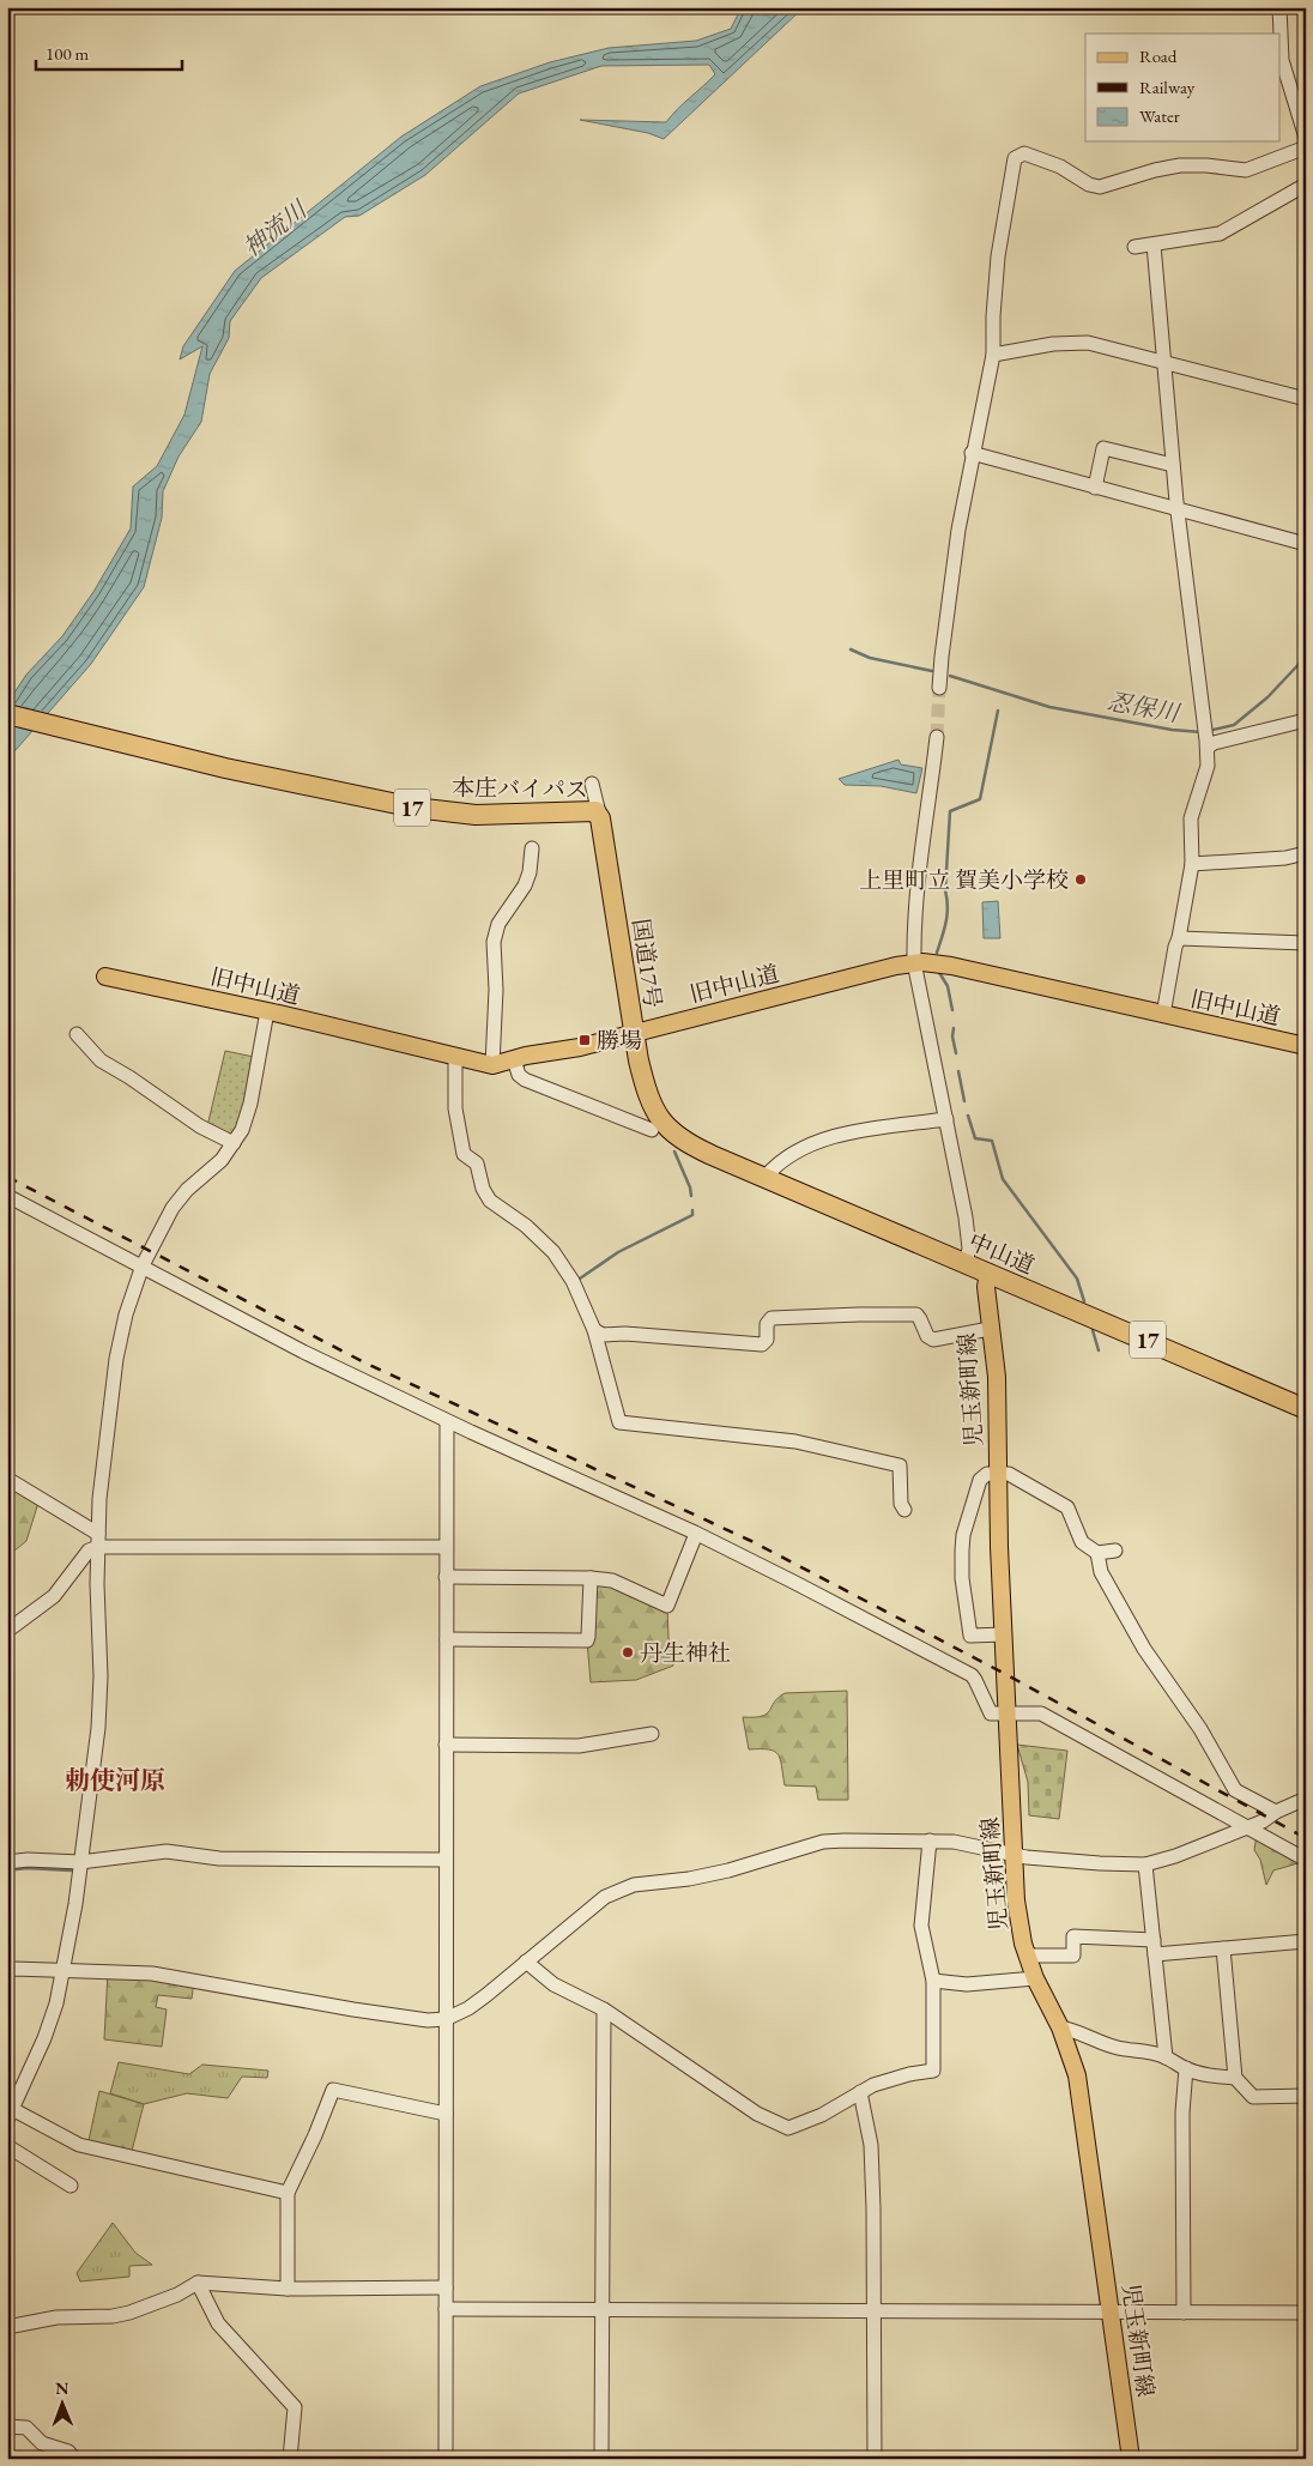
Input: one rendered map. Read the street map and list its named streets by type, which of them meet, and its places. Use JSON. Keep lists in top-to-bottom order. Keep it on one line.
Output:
{"streets":{"highway":["本庄バイパス","17","国道17号","中山道"],"main road":["旧中山道","児玉新町線"]},"crossings":[["本庄バイパス","国道17号"],["国道17号","旧中山道"],["国道17号","中山道"],["中山道","児玉新町線"]],"districts":["勅使河原"],"water":["神流川","忍保川"],"places":{"other":["上里町立 賀美小学校","丹生神社"],"transit":["勝場"]},"legend":["Road","Railway","Water"],"scale_bar":"100 m","north":"top"}
